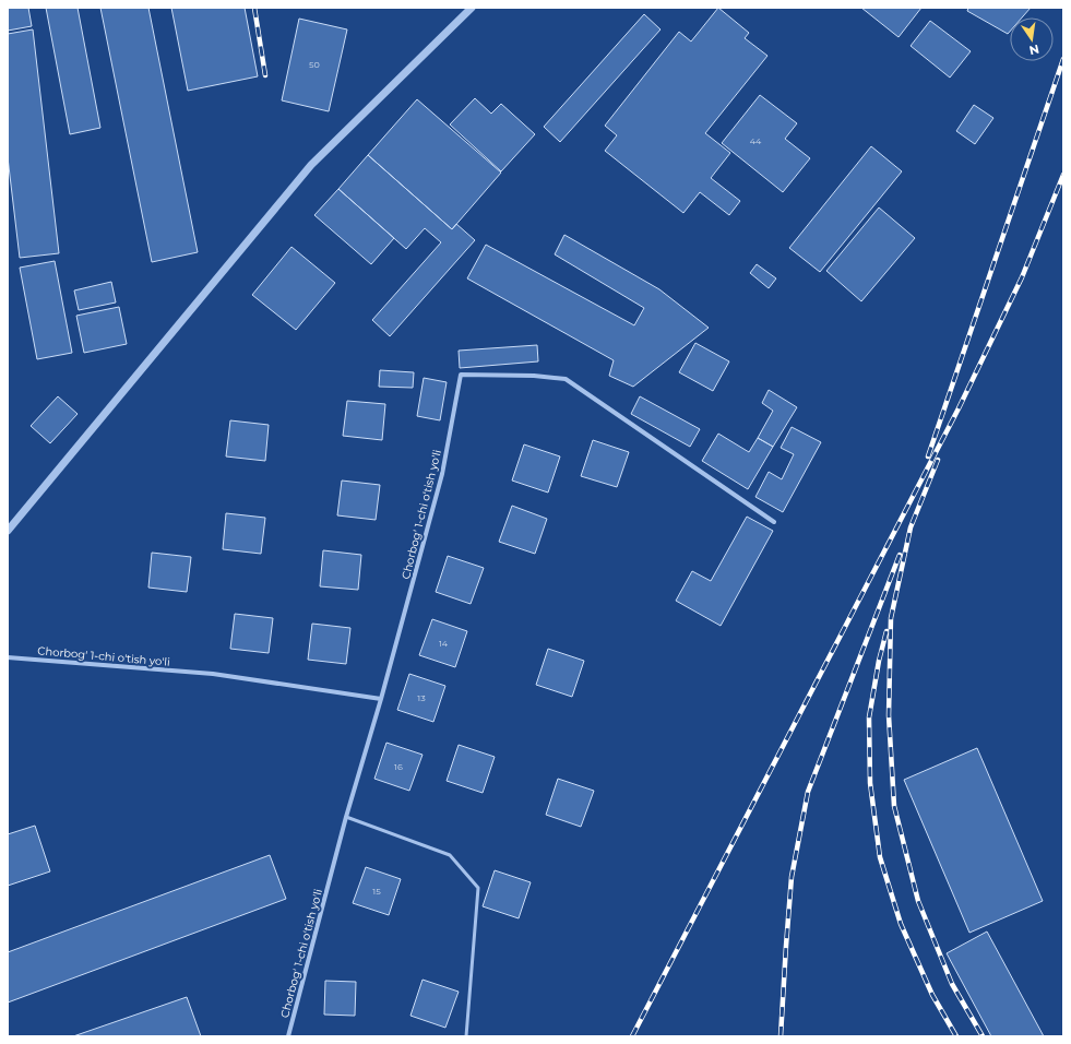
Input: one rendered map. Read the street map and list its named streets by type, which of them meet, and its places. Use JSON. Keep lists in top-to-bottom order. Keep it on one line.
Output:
{"streets":{"street":["Chorbog' 1-chi o'tish yo'li"]},"house_numbers":["50","44","14","13","16","15"],"north":"bottom"}
